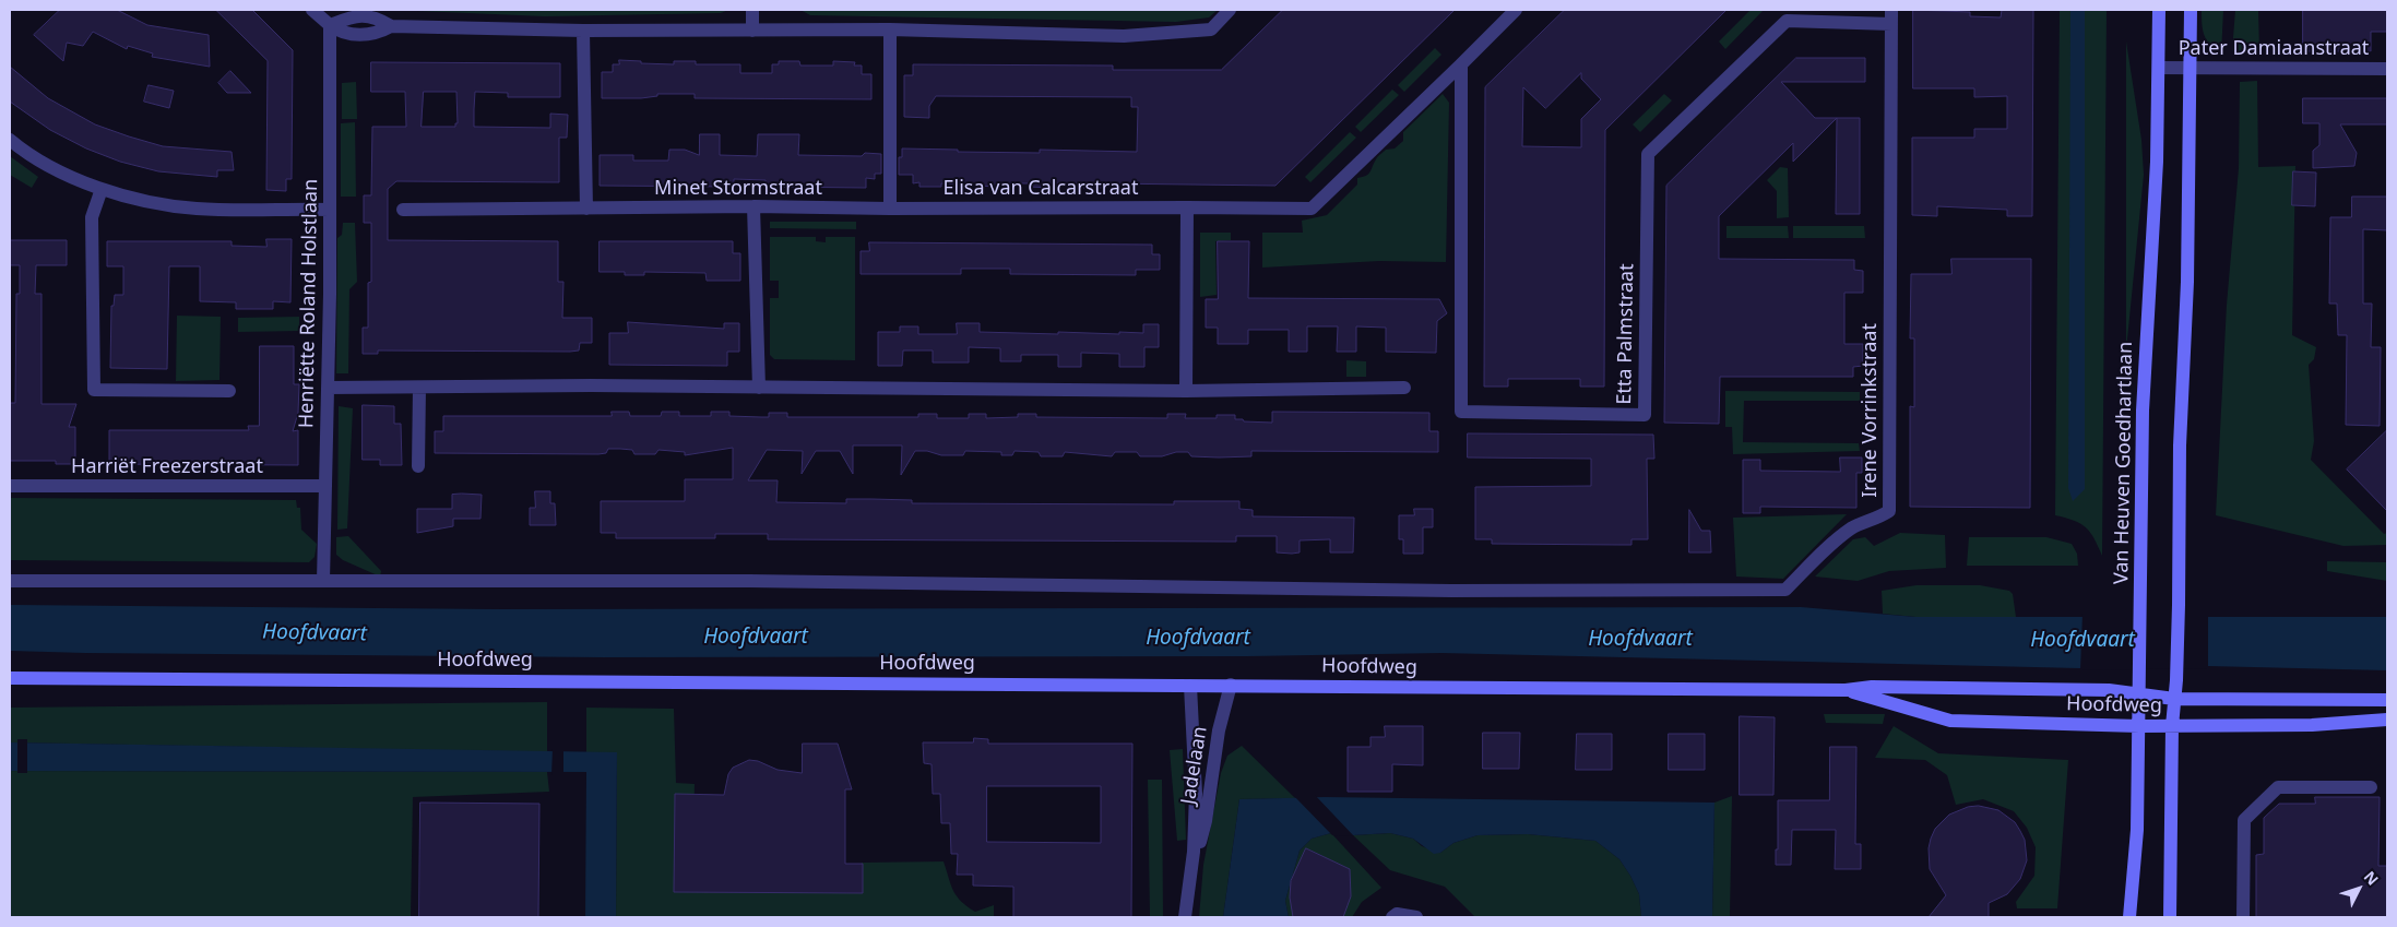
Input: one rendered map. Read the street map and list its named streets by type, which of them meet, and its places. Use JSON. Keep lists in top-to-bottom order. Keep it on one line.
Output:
{"streets":{"street":["Pater Damiaanstraat","Minet Stormstraat","Elisa van Calcarstraat","Henriëtte Roland Holstlaan","Etta Palmstraat","Irene Vorrinkstraat","Van Heuven Goedhartlaan","Harriët Freezerstraat","Hoofdweg","Jadelaan"]},"crossings":[["Pater Damiaanstraat","Van Heuven Goedhartlaan"],["Minet Stormstraat","Elisa van Calcarstraat"],["Henriëtte Roland Holstlaan","Irene Vorrinkstraat"],["Henriëtte Roland Holstlaan","Harriët Freezerstraat"],["Etta Palmstraat","Irene Vorrinkstraat"],["Van Heuven Goedhartlaan","Hoofdweg"],["Hoofdweg","Jadelaan"]],"water":["Hoofdvaart"],"north":"top right"}
